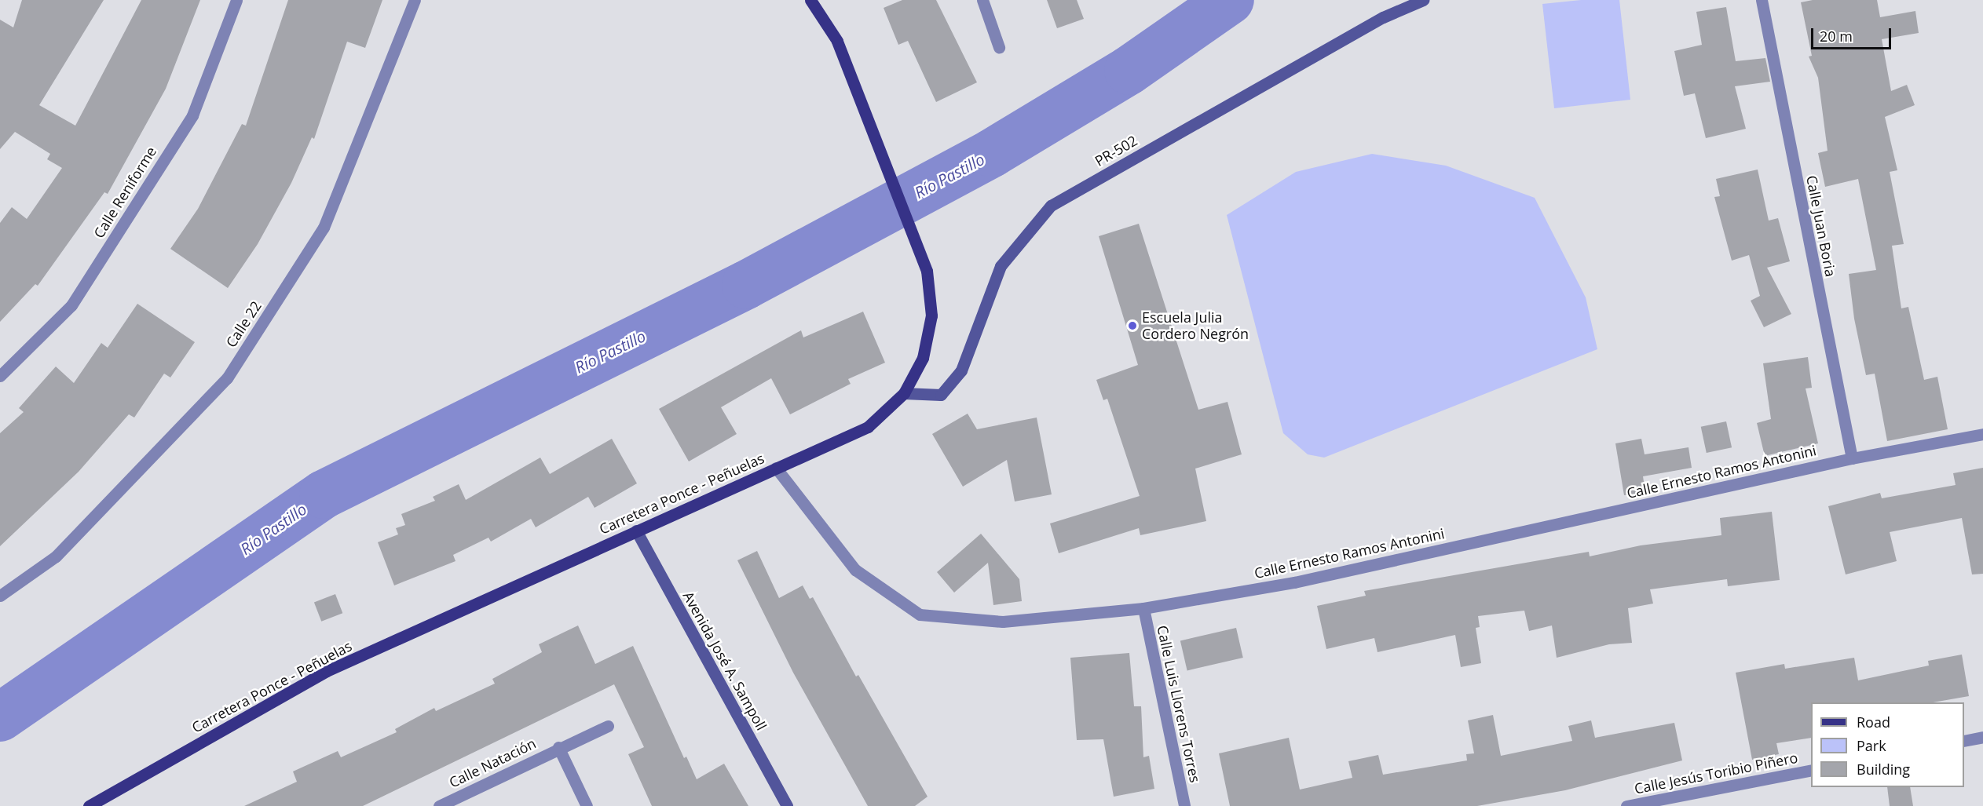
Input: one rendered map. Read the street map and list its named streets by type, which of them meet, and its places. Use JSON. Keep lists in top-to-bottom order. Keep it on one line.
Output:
{"streets":{"main road":["Carretera Ponce - Peñuelas"],"street":["PR-502","Calle Reniforme","Calle Juan Boria","Calle 22","Calle Ernesto Ramos Antonini","Avenida José A. Sampoll","Calle Luis Llorens Torres","Calle Natación","Calle Jesús Toribio Piñero"]},"crossings":[["PR-502","Carretera Ponce - Peñuelas"],["Calle Juan Boria","Calle Ernesto Ramos Antonini"],["Calle Ernesto Ramos Antonini","Carretera Ponce - Peñuelas"],["Calle Ernesto Ramos Antonini","Calle Luis Llorens Torres"],["Carretera Ponce - Peñuelas","Avenida José A. Sampoll"]],"water":["Río Pastillo"],"places":["Escuela Julia Cordero Negrón"],"legend":["Road","Park","Building"],"scale_bar":"20 m"}
